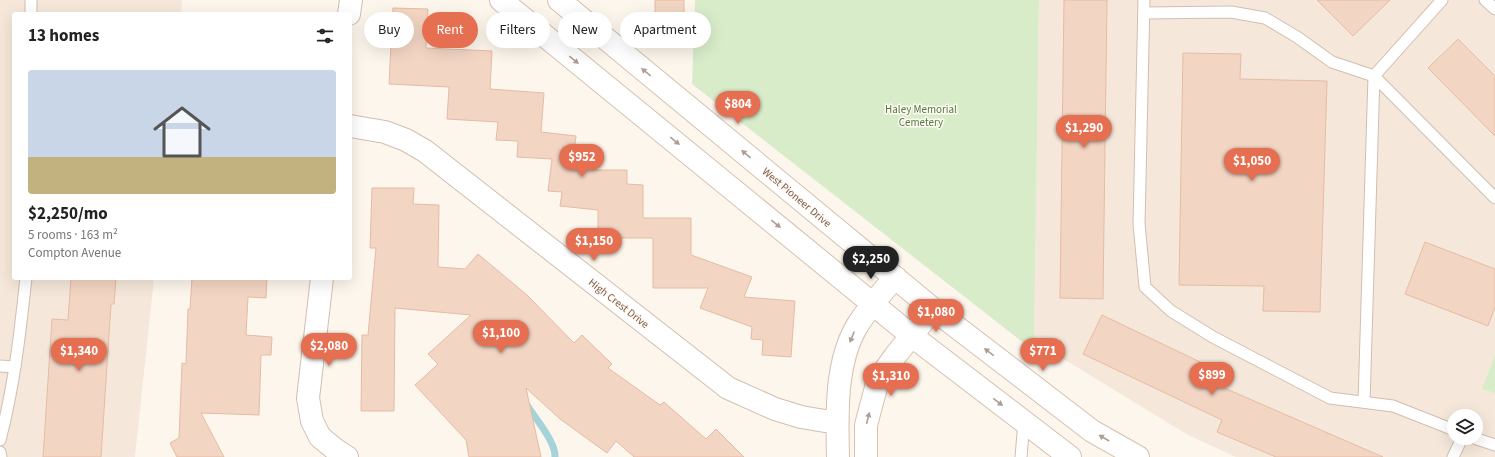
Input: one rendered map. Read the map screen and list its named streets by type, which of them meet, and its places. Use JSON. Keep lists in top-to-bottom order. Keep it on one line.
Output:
{"streets":{"main road":["West Pioneer Drive","High Crest Drive"]},"parks":["Haley Memorial Cemetery"],"page":{"chip":["Buy","Rent","Filters","New","Apartment"],"heading":"13 homes","list":[{"name":"$2,250/mo","note":"5 rooms · 163 m² · Compton Avenue"}],"price":["$804","$1,290","$952","$1,050","$1,150","$2,250","$1,080","$1,100","$2,080","$1,340","$771","$899","$1,310"]}}
